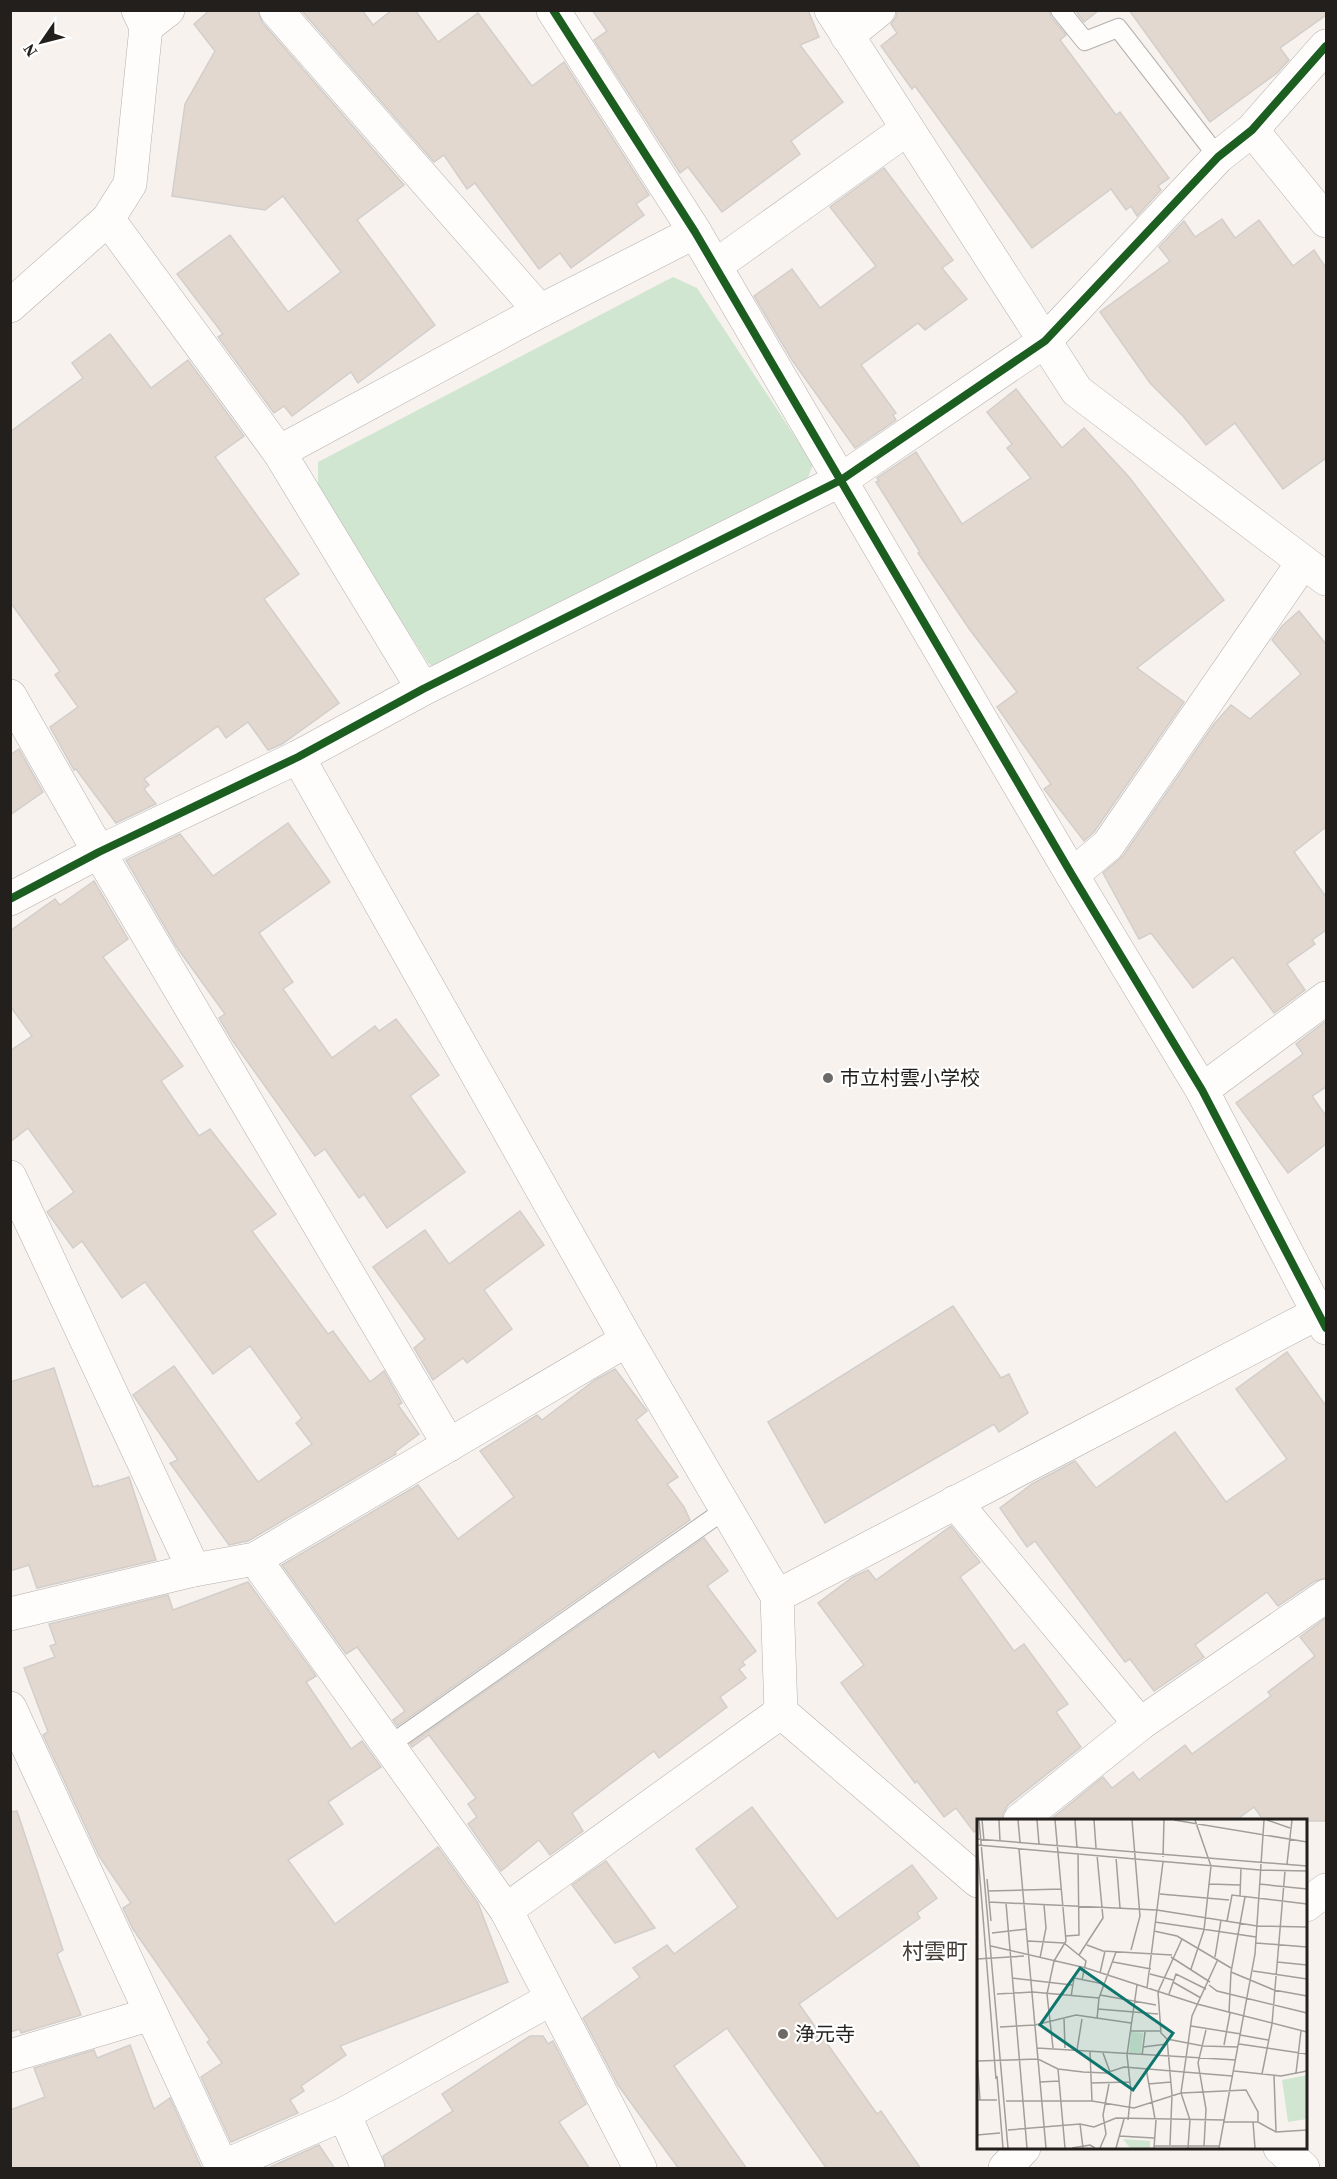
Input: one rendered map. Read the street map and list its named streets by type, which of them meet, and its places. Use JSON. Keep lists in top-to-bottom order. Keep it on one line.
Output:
{"districts":["村雲町"],"places":["市立村雲小学校","浄元寺"],"north":"bottom left"}
